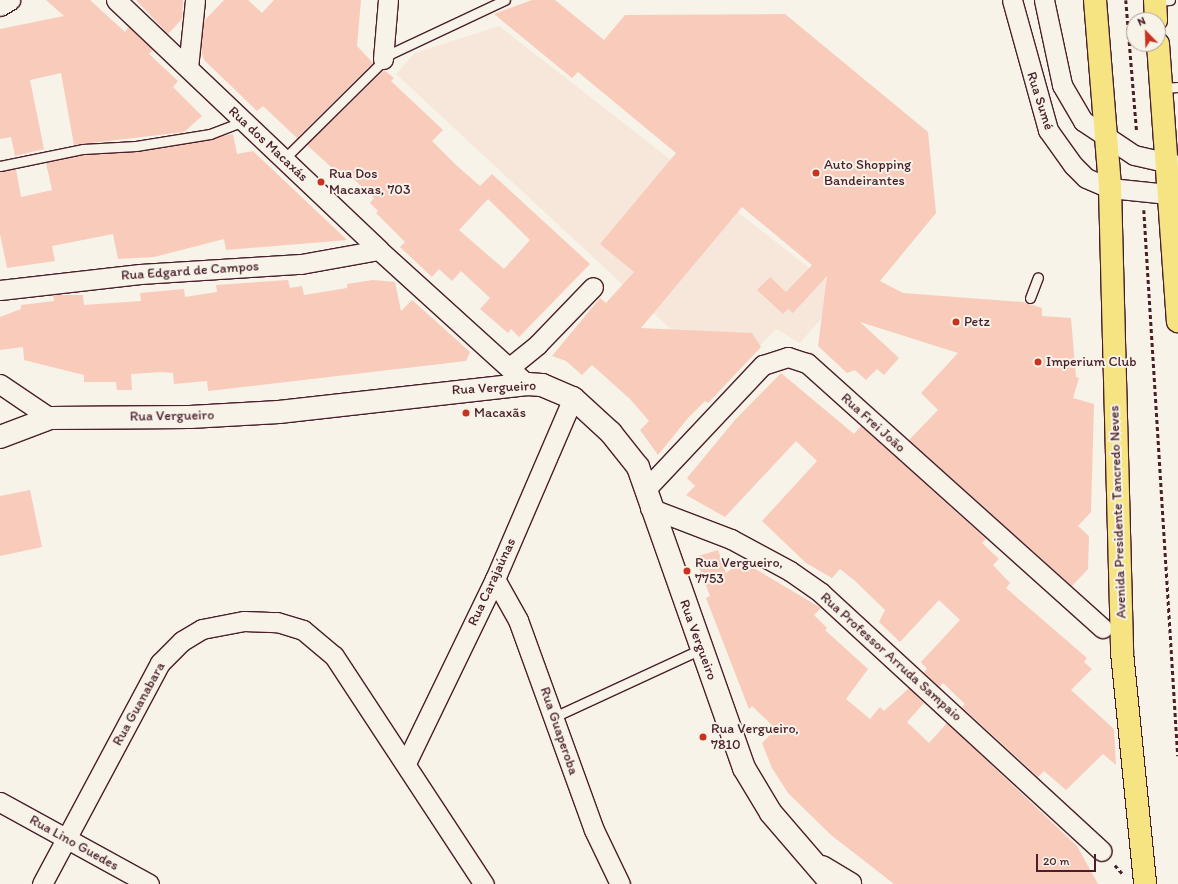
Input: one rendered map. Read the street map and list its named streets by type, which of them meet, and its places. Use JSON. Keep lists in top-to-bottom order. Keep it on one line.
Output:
{"streets":{"highway":["Avenida Presidente Tancredo Neves"],"main road":["Rua Vergueiro"],"street":["Rua Sumé","Rua dos Macaxás","Rua Edgard de Campos","Rua Frei João","Rua Carajaúnas","Rua Professor Arruda Sampaio","Rua Guanabara","Rua Guaperoba","Rua Lino Guedes"]},"crossings":[["Rua Sumé","Avenida Presidente Tancredo Neves"],["Rua dos Macaxás","Rua Edgard de Campos"],["Rua dos Macaxás","Rua Vergueiro"],["Rua Vergueiro","Rua Frei João"],["Rua Vergueiro","Rua Carajaúnas"],["Rua Vergueiro","Rua Professor Arruda Sampaio"],["Rua Frei João","Rua Professor Arruda Sampaio"],["Rua Carajaúnas","Rua Guanabara"],["Rua Carajaúnas","Rua Guaperoba"],["Rua Guanabara","Rua Lino Guedes"]],"places":["Auto Shopping Bandeirantes","Rua Dos Macaxas, 703","Petz","Imperium Club","Macaxãs","Rua Vergueiro, 7753","Rua Vergueiro, 7810"],"scale_bar":"20 m","north":"top left"}
